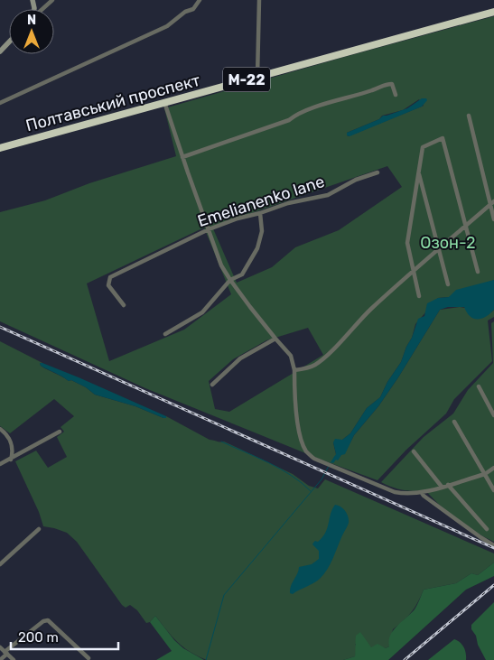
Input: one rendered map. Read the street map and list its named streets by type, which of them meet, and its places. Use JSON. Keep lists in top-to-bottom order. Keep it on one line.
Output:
{"streets":{"highway":["М-22","Полтавський проспект"],"street":["Emelianenko lane"]},"parks":["Озон-2"],"scale_bar":"200 m","north":"top"}
